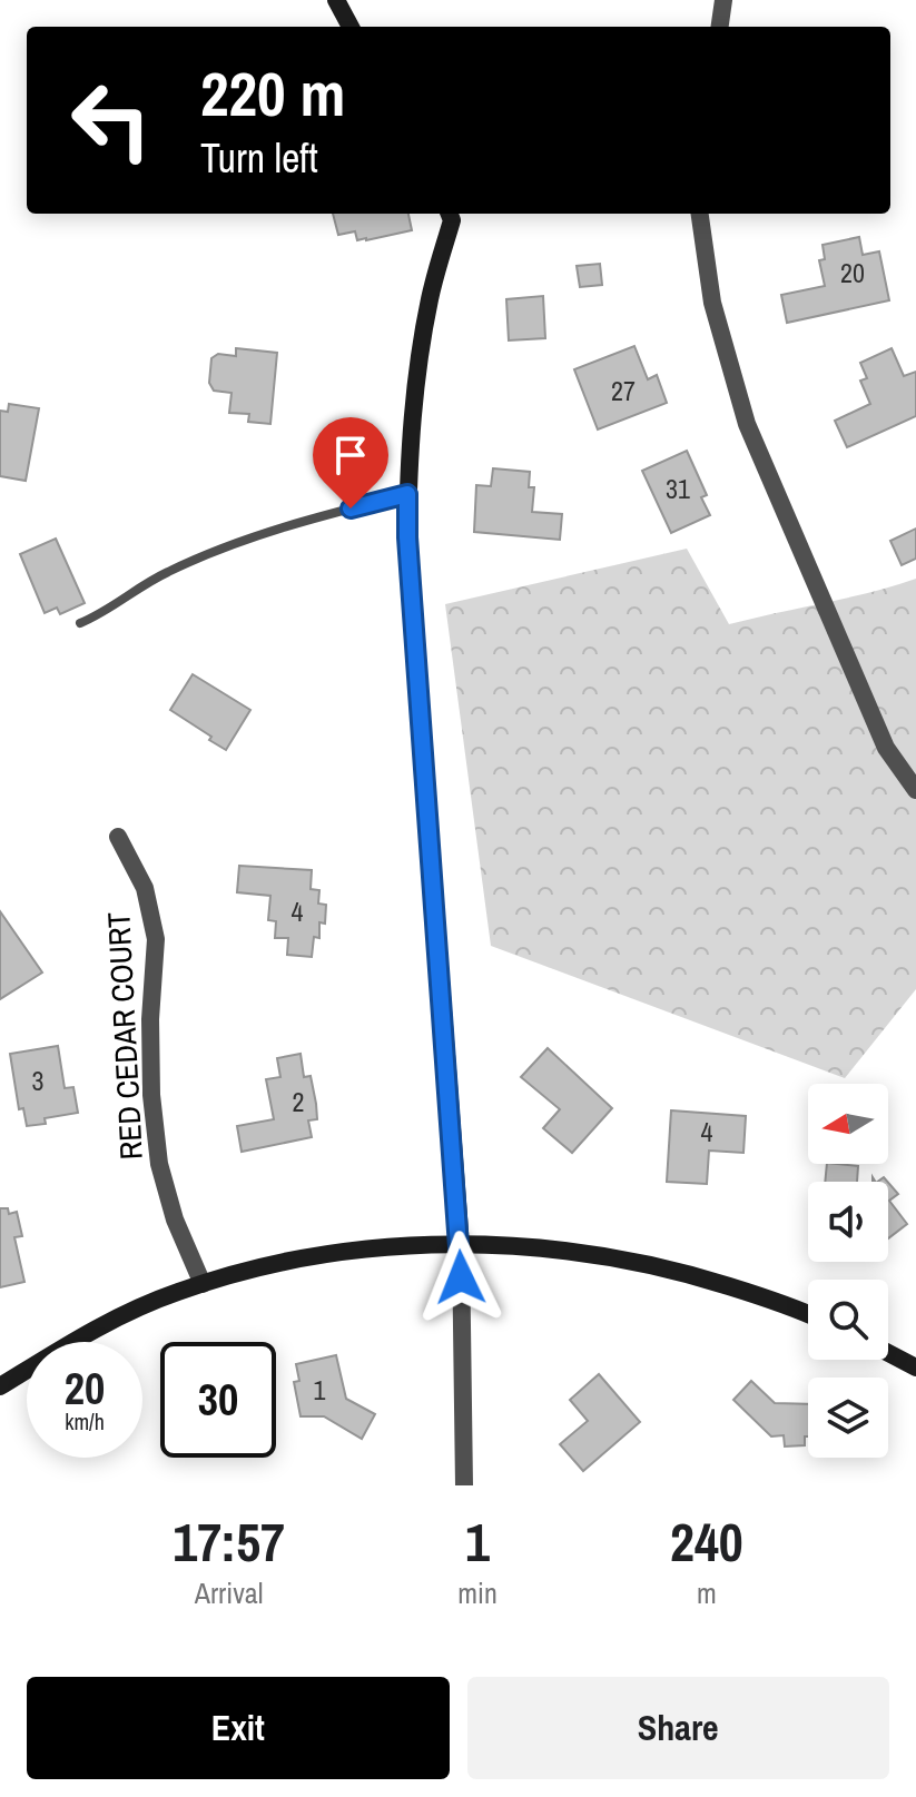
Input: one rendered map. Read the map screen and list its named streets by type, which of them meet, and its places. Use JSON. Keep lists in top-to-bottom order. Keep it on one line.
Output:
{"streets":{"street":["RED CEDAR COURT"]},"house_numbers":["20","27","31","4","3","2","4","1"],"north":"left","page":{"turn":["220 m","Turn left"],"speed":"20 km/h","limit":"30","eta":["17:57","Arrival","1","min","240","m"],"buttons":["Exit","Share"]}}
